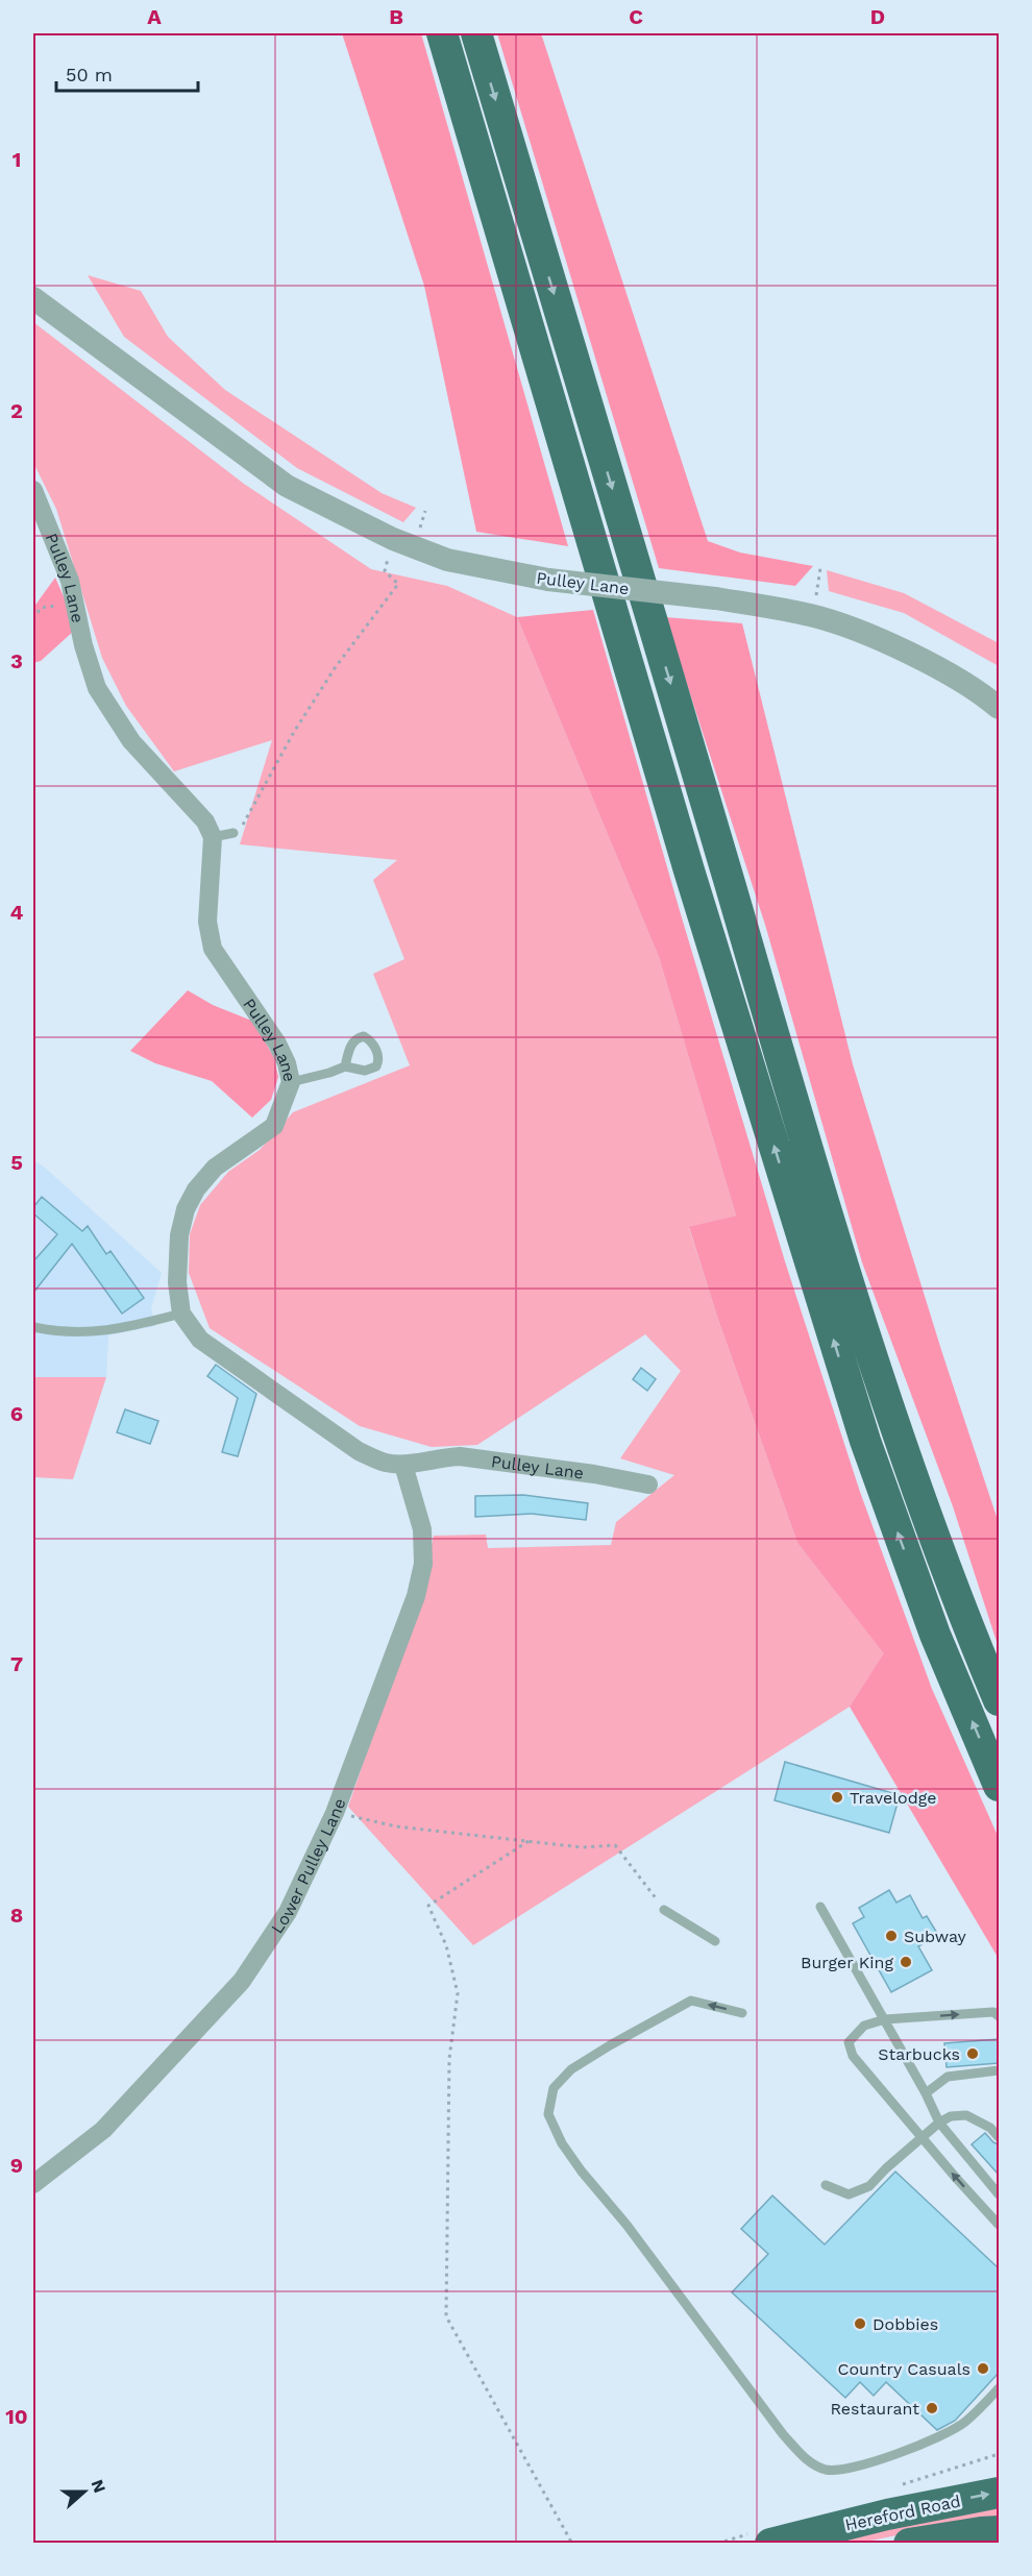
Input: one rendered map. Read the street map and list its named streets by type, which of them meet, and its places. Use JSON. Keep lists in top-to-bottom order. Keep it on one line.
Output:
{"streets":{"highway":["Hereford Road"],"street":["Pulley Lane","Lower Pulley Lane"]},"crossings":[["Pulley Lane","Lower Pulley Lane"]],"places":["Travelodge","Subway","Burger King","Starbucks","Dobbies","Country Casuals","Restaurant"],"scale_bar":"50 m","north":"right","grid":{"columns":["A","B","C","D"],"rows":["1","2","3","4","5","6","7","8","9","10"]}}
